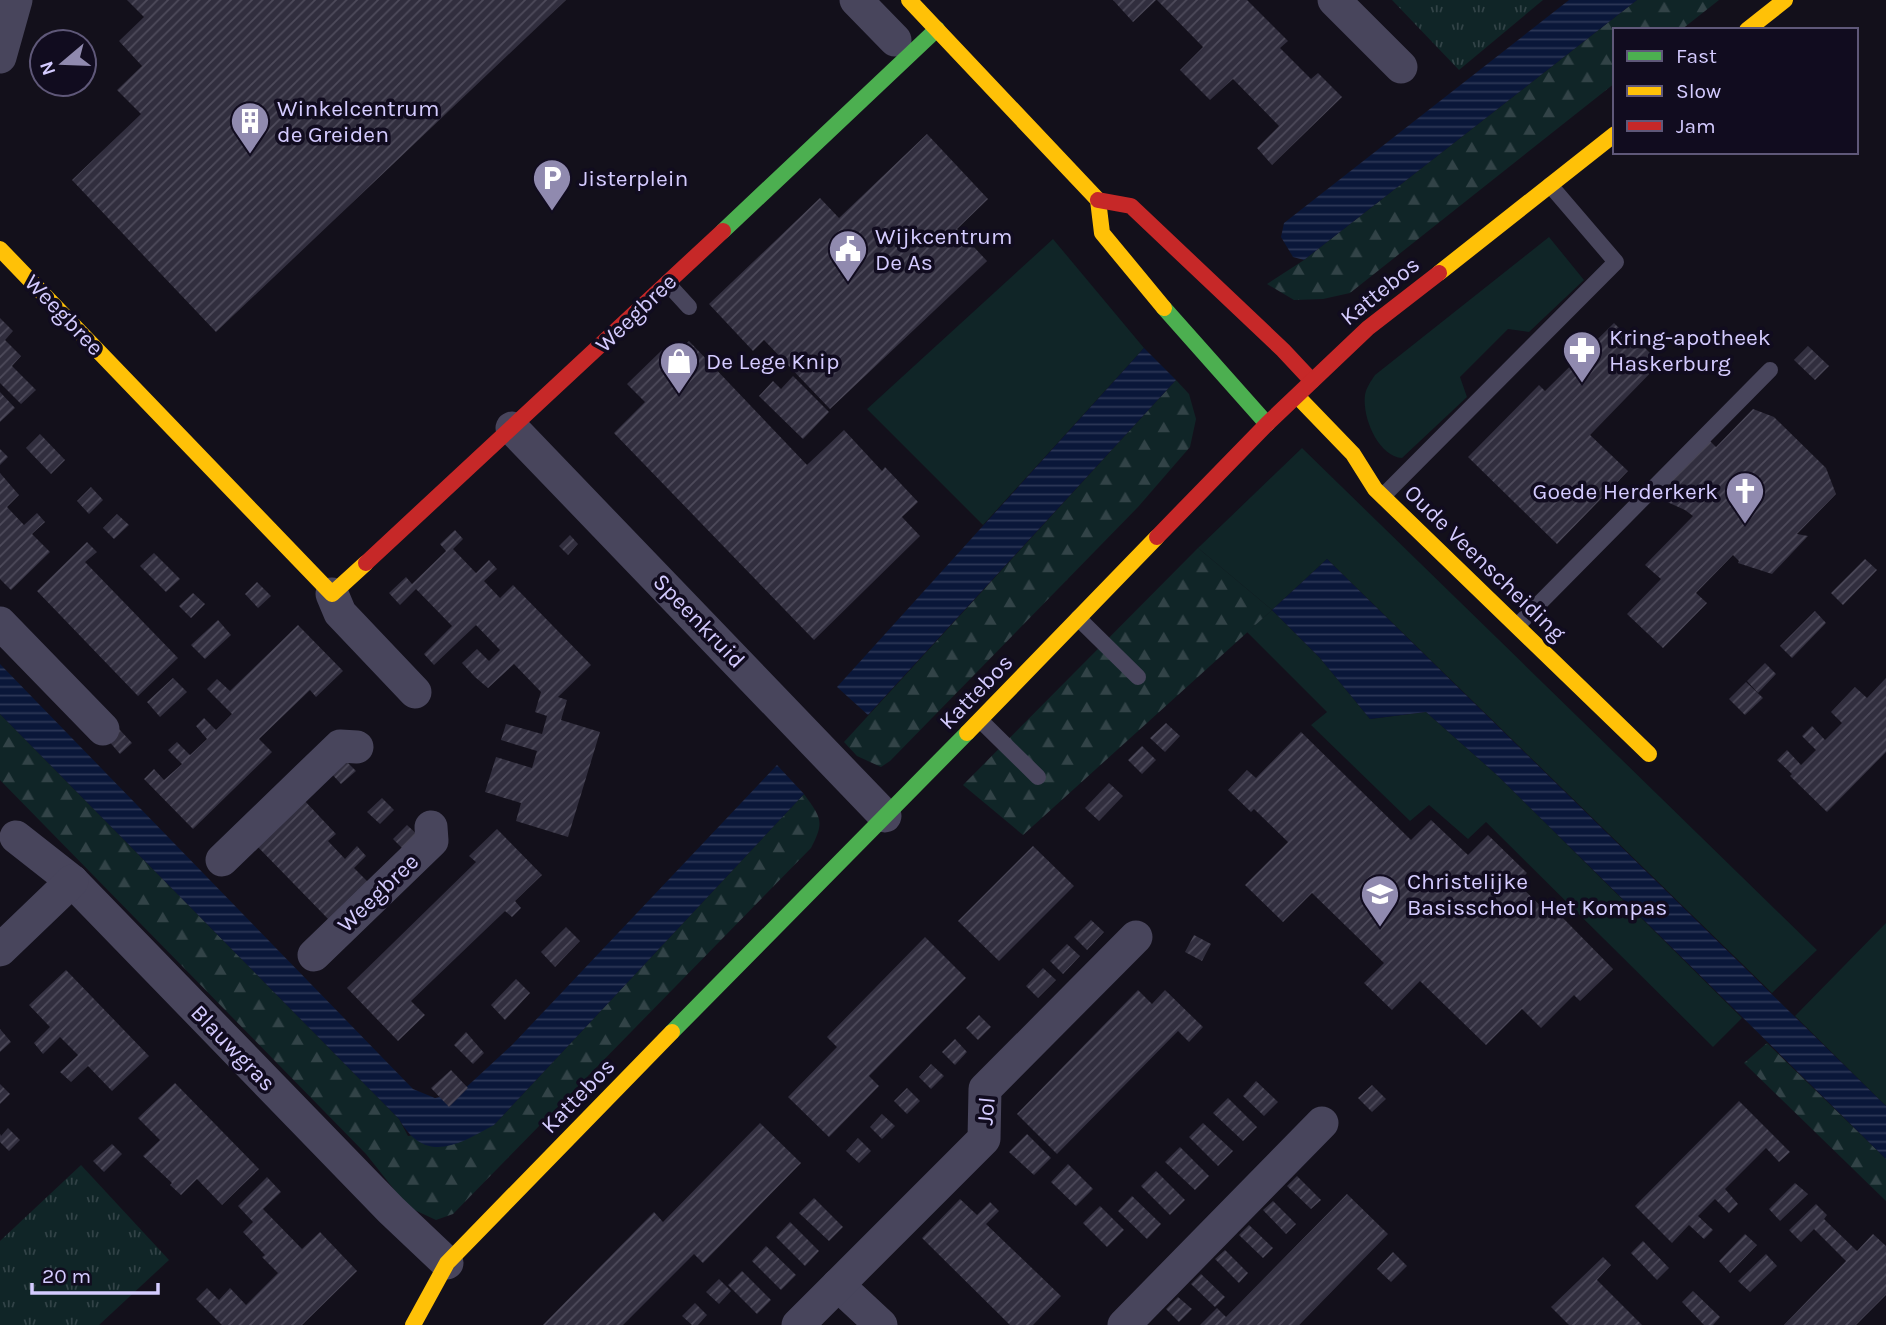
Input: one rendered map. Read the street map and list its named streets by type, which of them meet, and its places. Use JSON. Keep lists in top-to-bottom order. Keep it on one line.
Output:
{"streets":{"street":["Kattebos","Weegbree","Oude Veenscheiding","Speenkruid","Blauwgras","Jol"]},"crossings":[["Kattebos","Oude Veenscheiding"],["Kattebos","Speenkruid"],["Kattebos","Blauwgras"],["Weegbree","Speenkruid"]],"places":{"building":["Winkelcentrum de Greiden"],"parking":["Jisterplein"],"public building":["Wijkcentrum De As"],"pharmacy":["Kring-apotheek Haskerburg"],"shop":["De Lege Knip"],"church":["Goede Herderkerk"],"school or university":["Christelijke Basisschool Het Kompas"]},"legend":["Fast","Slow","Jam"],"scale_bar":"20 m","north":"left"}
